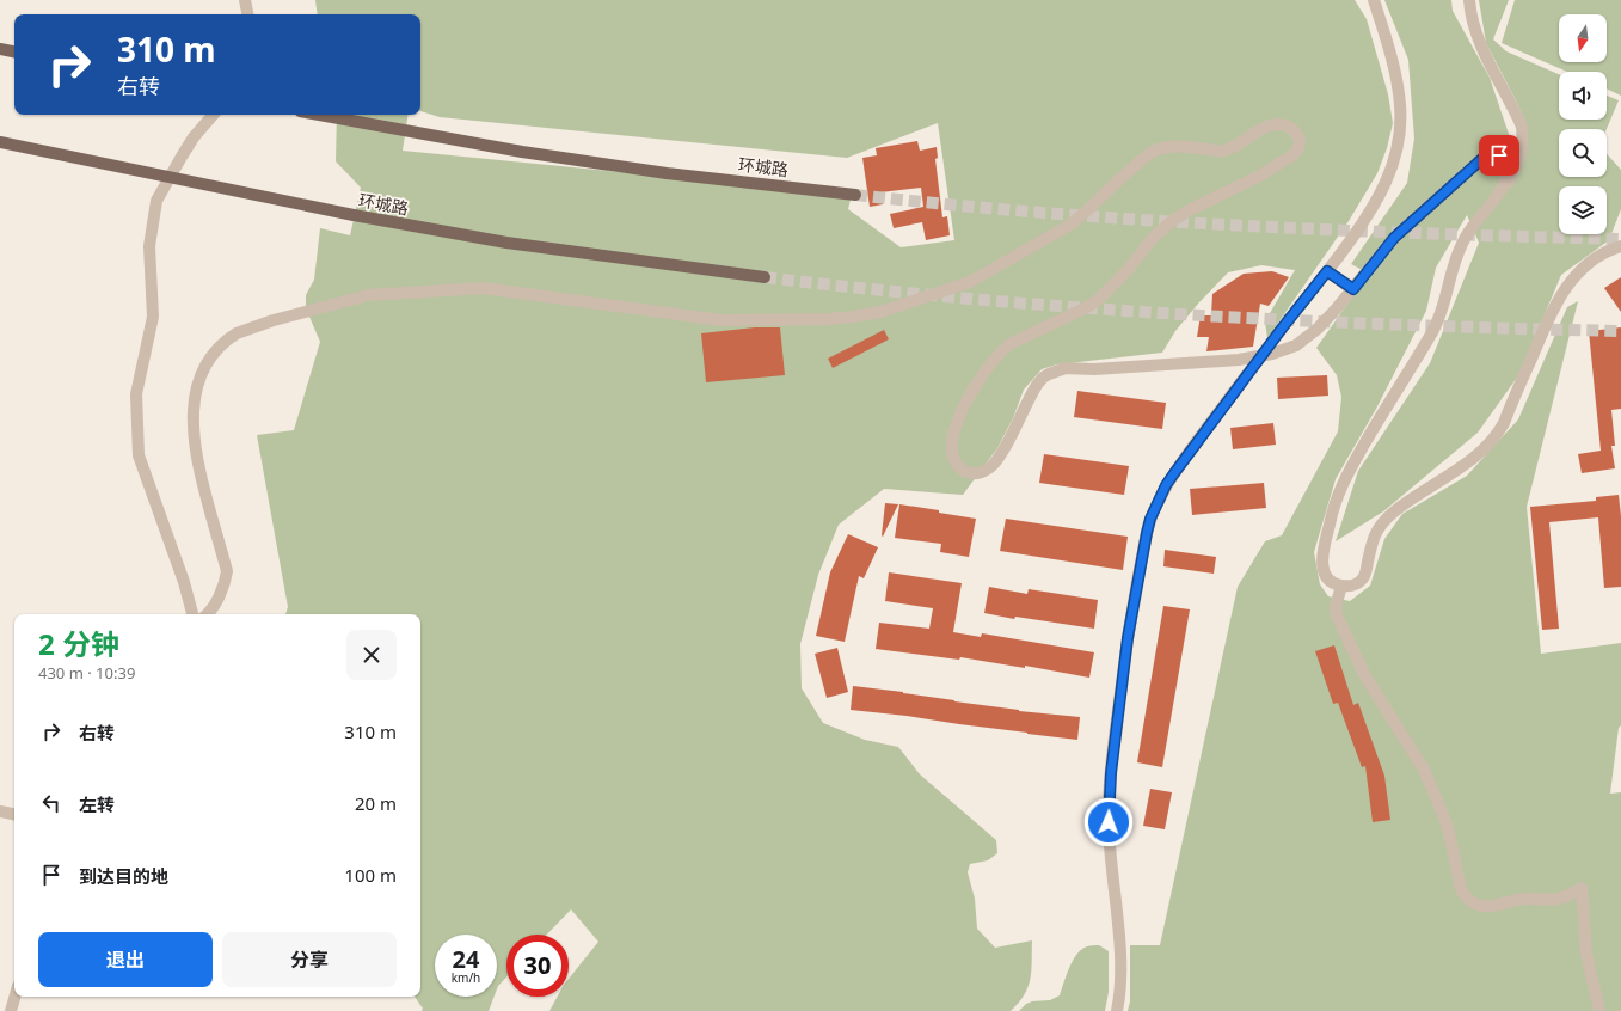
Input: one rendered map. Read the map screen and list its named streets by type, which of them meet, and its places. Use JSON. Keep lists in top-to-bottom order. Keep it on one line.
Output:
{"streets":{"main road":["环城路"]},"north":"bottom","page":{"turn":["310 m","右转"],"heading":["2 分钟","430 m · 10:39"],"list":[{"name":"右转","value":"310 m"},{"name":"左转","value":"20 m"},{"name":"到达目的地","value":"100 m"}],"buttons":["退出","分享"],"speed":"24 km/h","limit":"30"}}
